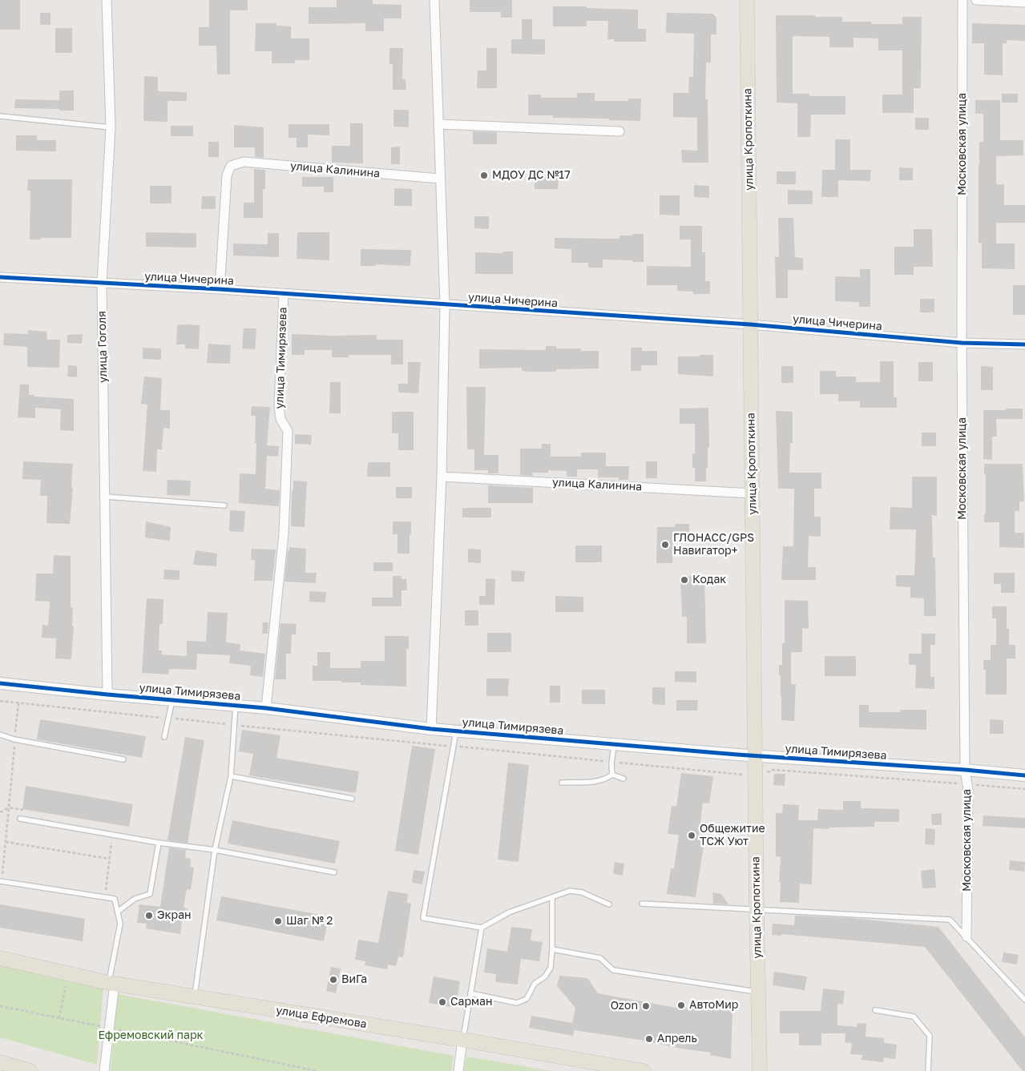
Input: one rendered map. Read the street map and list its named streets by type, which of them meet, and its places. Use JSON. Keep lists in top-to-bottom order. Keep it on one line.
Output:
{"streets":{"main road":["улица Кропоткина","улица Ефремова"],"street":["Московская улица","улица Калинина","улица Чичерина","улица Гоголя","улица Тимирязева"]},"crossings":[["улица Кропоткина","улица Калинина"],["улица Кропоткина","улица Чичерина"],["улица Кропоткина","улица Тимирязева"],["Московская улица","улица Чичерина"],["Московская улица","улица Тимирязева"],["улица Калинина","улица Чичерина"],["улица Чичерина","улица Гоголя"],["улица Чичерина","улица Тимирязева"],["улица Гоголя","улица Тимирязева"]],"parks":["Ефремовский парк"],"places":["МДОУ ДС №17","ГЛОНАСС/GPS Навигатор+","Кодак","Общежитие ТСЖ Уют","Экран","Шаг № 2","ВиГа","Сарман","АвтоМир","Ozon","Апрель"]}
